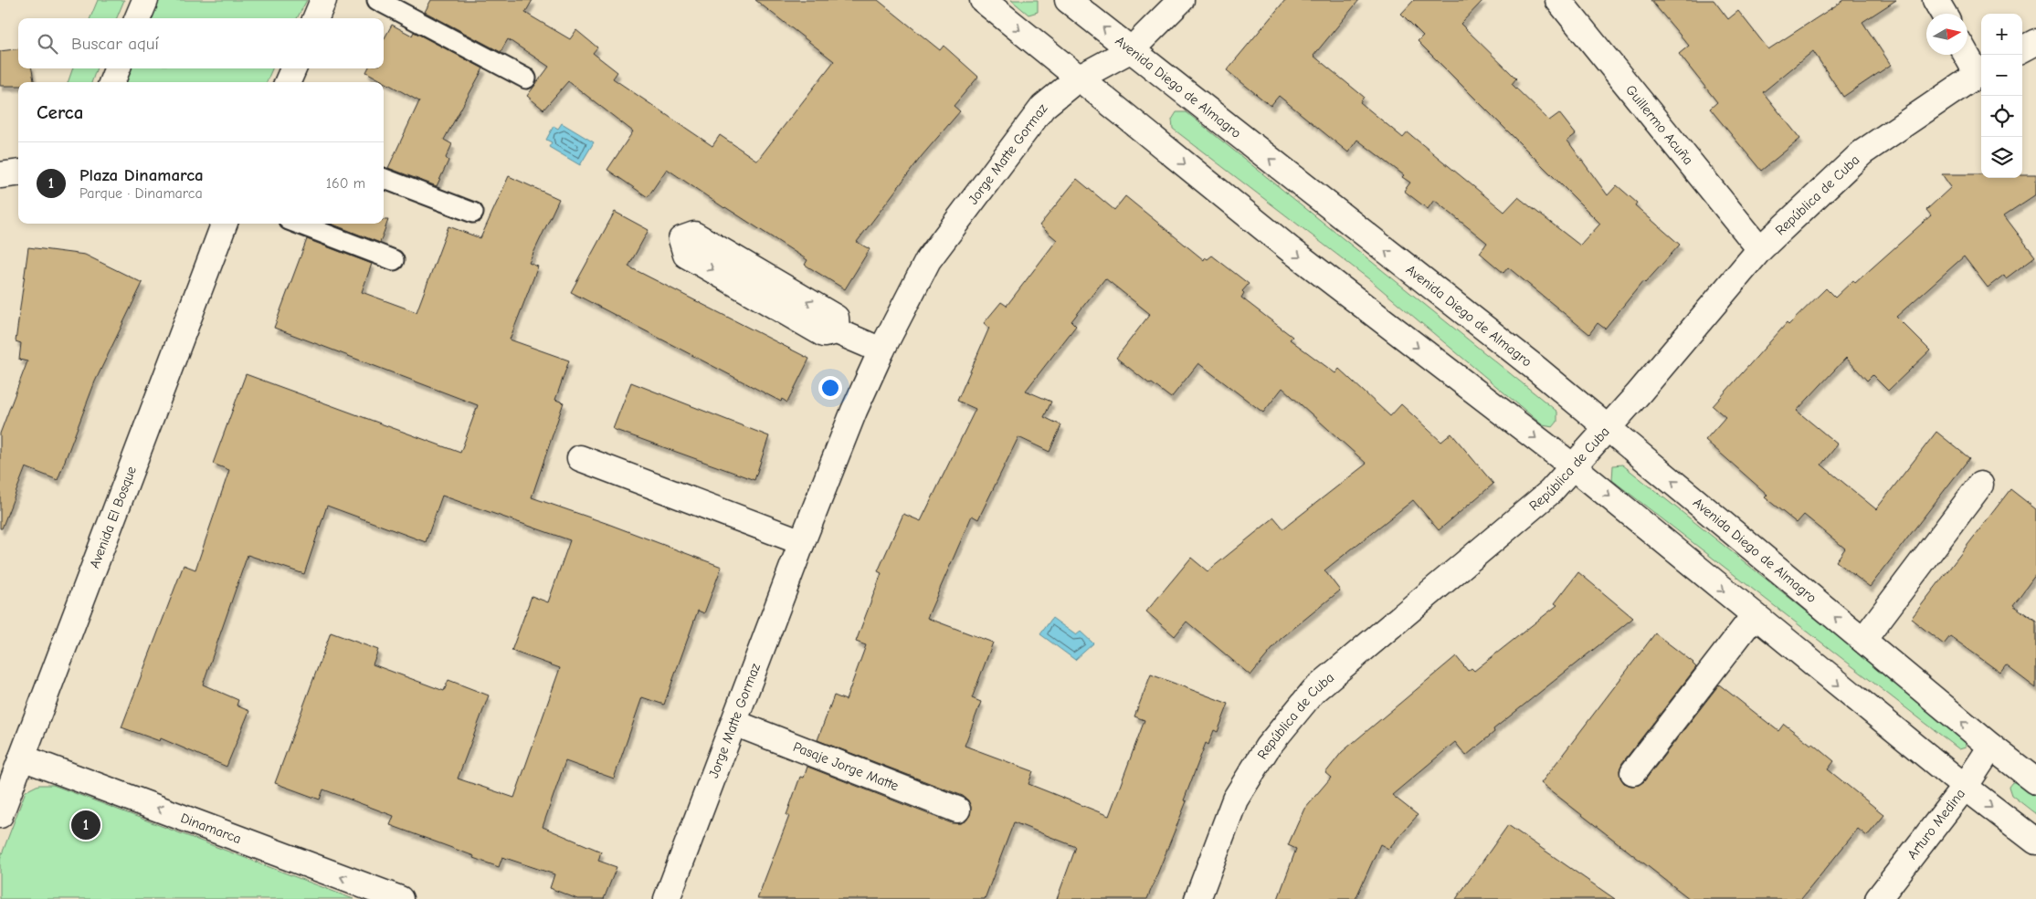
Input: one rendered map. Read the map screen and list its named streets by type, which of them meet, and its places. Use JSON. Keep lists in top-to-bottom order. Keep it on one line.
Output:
{"streets":{"street":["Avenida Diego de Almagro","Guillermo Acuña","Jorge Matte Gormaz","República de Cuba","Avenida El Bosque","Pasaje Jorge Matte","Arturo Medina","Dinamarca"]},"crossings":[["Avenida Diego de Almagro","Jorge Matte Gormaz"],["Avenida Diego de Almagro","República de Cuba"],["Avenida Diego de Almagro","Arturo Medina"],["Guillermo Acuña","República de Cuba"],["Jorge Matte Gormaz","Pasaje Jorge Matte"],["Avenida El Bosque","Dinamarca"]],"one_way":["Dinamarca"],"north":"right","page":{"map_buttons":["+","−"],"search":"Buscar aquí","heading":"Cerca","list":[{"mark":"1","name":"Plaza Dinamarca","note":"Parque · Dinamarca","value":"160 m"}],"pins":"1"}}
